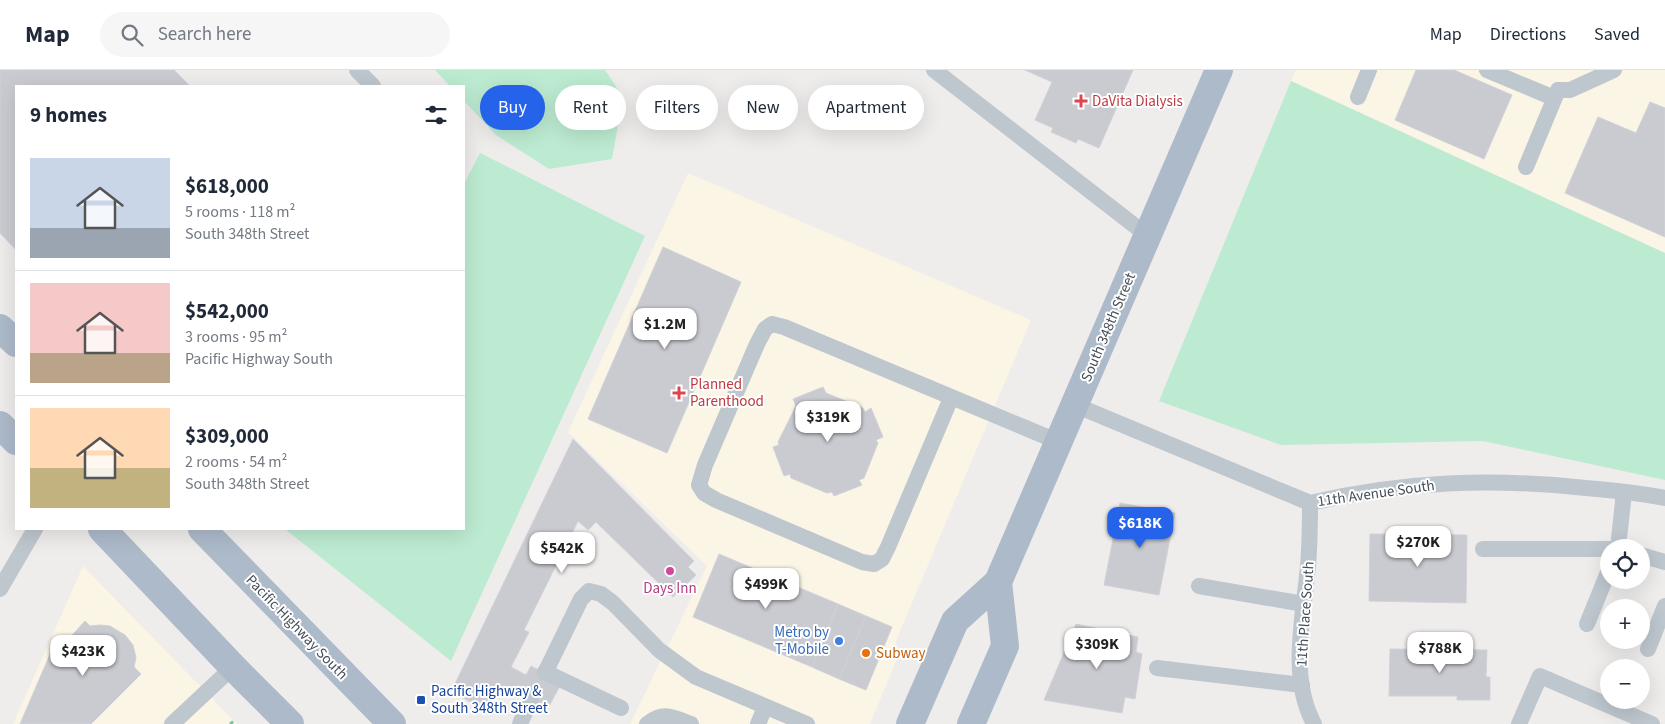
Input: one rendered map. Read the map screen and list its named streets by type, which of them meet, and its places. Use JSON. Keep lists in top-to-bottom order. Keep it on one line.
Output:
{"streets":{"main road":["South 348th Street","Pacific Highway South"],"lane":["11th Avenue South","11th Place South"]},"crossings":[["South 348th Street","11th Avenue South"],["11th Avenue South","11th Place South"]],"places":{"health":["DaVita Dialysis","Planned Parenthood"],"other":["Days Inn","Metro by T-Mobile","Subway"],"transit":["Pacific Highway & South 348th Street"]},"page":{"header":"Map","search":"Search here","nav":["Map","Directions","Saved"],"chip":["Buy","Rent","Filters","New","Apartment"],"heading":"9 homes","list":[{"name":"$618,000","note":"5 rooms · 118 m² · South 348th Street"},{"name":"$542,000","note":"3 rooms · 95 m² · Pacific Highway South"},{"name":"$309,000","note":"2 rooms · 54 m² · South 348th Street"}],"price":["$1.2M","$319K","$618K","$270K","$542K","$499K","$309K","$788K","$423K"],"map_buttons":["+","−"]}}
